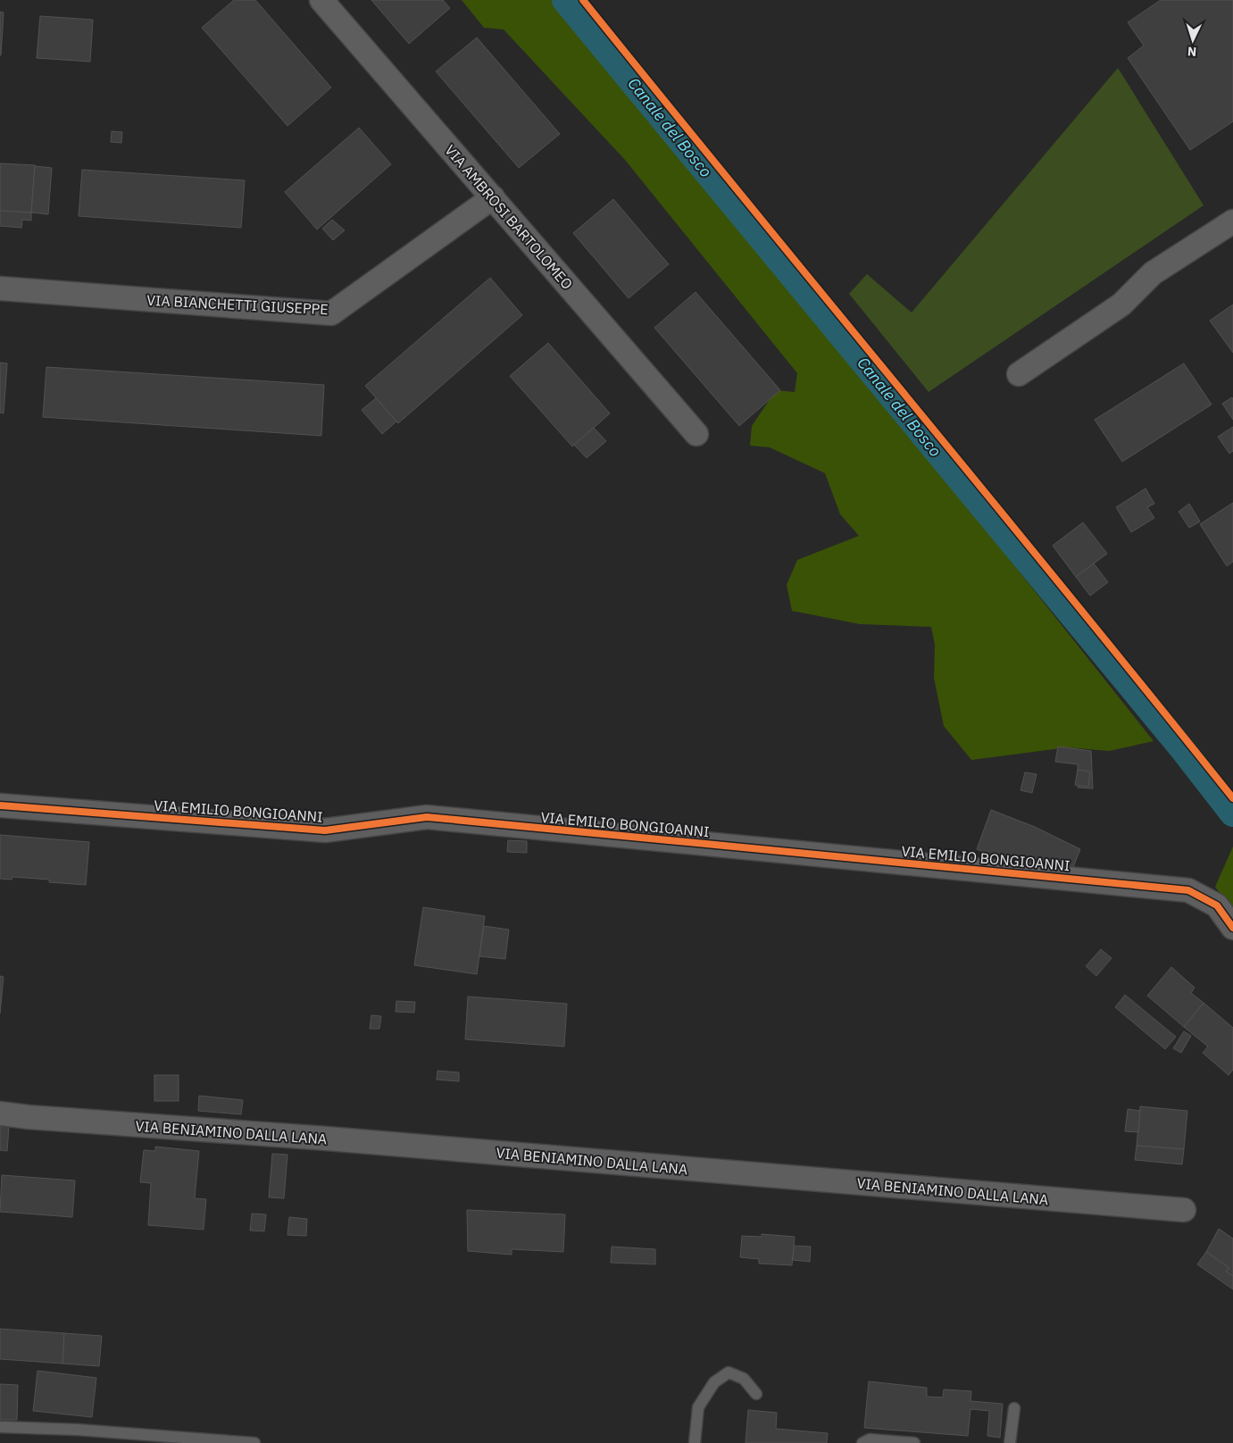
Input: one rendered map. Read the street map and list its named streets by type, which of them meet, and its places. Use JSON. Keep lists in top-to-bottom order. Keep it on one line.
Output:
{"streets":{"street":["VIA AMBROSI BARTOLOMEO","VIA BIANCHETTI GIUSEPPE","VIA EMILIO BONGIOANNI","VIA BENIAMINO DALLA LANA"]},"crossings":[["VIA AMBROSI BARTOLOMEO","VIA BIANCHETTI GIUSEPPE"]],"water":["Canale del Bosco"],"north":"bottom"}
